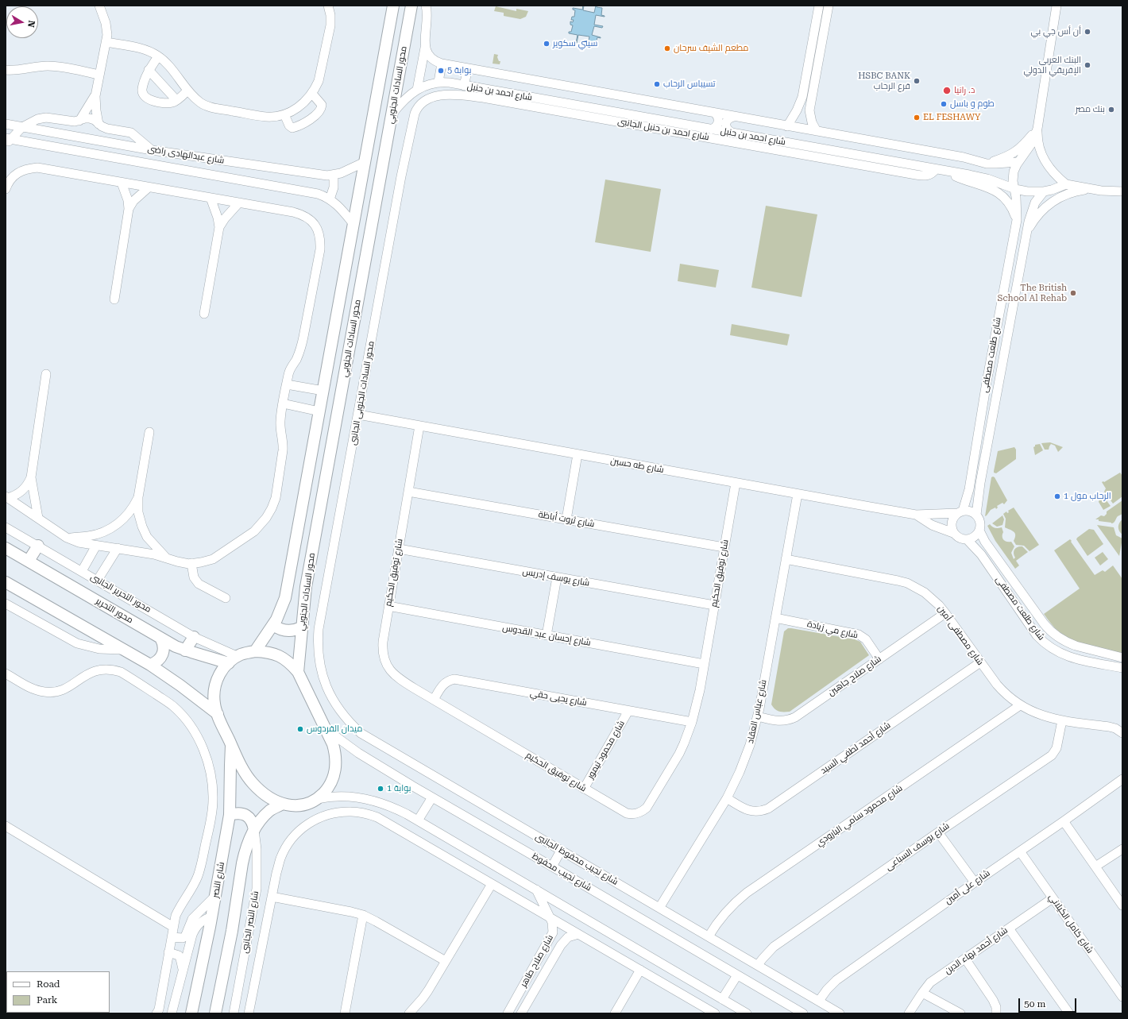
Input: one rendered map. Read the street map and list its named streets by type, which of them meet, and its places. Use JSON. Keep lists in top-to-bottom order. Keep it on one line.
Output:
{"streets":{"main road":["محور السادات الجنوبي","محور التحرير","شارع النصر"],"street":["شارع احمد بن حنبل","شارع احمد بن حنبل الجانبى","شارع عبدالهادى راضى","شارع طلعت مصطفى","محور السادات الجنوبى الجانبى","شارع طه حسين","شارع ثروت أباظة","شارع توفيق الحكيم","شارع يوسف إدريس","محور التحرير الجانبى","شارع مي زيادة","شارع إحسان عبد القدوس","شارع مصطفى أمين","شارع صلاح جاهين","شارع يحيى حقي","شارع عباس العقاد","شارع أحمد لطفي السيد","شارع محمود تيمور","شارع محمود سامي البارودي","شارع يوسف السباعى","شارع نجيب محفوظ الجانبى","شارع نجيب محفوظ","شارع على أمين","شارع النصر الجانبى","شارع كامل الكيلاني","شارع أحمد بهاء الدين","شارع صلاح طاهر"]},"crossings":[["محور السادات الجنوبي","شارع احمد بن حنبل"],["محور السادات الجنوبي","شارع عبدالهادى راضى"],["شارع احمد بن حنبل","شارع احمد بن حنبل الجانبى"],["شارع احمد بن حنبل","شارع طلعت مصطفى"],["شارع احمد بن حنبل الجانبى","محور السادات الجنوبى الجانبى"],["شارع طلعت مصطفى","شارع طه حسين"],["محور السادات الجنوبى الجانبى","شارع طه حسين"],["محور السادات الجنوبى الجانبى","شارع نجيب محفوظ الجانبى"],["شارع طه حسين","شارع توفيق الحكيم"],["شارع طه حسين","شارع عباس العقاد"],["شارع ثروت أباظة","شارع توفيق الحكيم"],["شارع توفيق الحكيم","شارع يوسف إدريس"],["شارع توفيق الحكيم","شارع إحسان عبد القدوس"],["شارع توفيق الحكيم","شارع يحيى حقي"],["شارع توفيق الحكيم","شارع محمود تيمور"],["محور التحرير الجانبى","محور التحرير"],["شارع مي زيادة","شارع صلاح جاهين"],["شارع مي زيادة","شارع عباس العقاد"],["شارع مصطفى أمين","شارع صلاح جاهين"],["شارع مصطفى أمين","شارع عباس العقاد"],["شارع مصطفى أمين","شارع أحمد لطفي السيد"],["شارع مصطفى أمين","شارع محمود سامي البارودي"],["شارع مصطفى أمين","شارع يوسف السباعى"],["شارع صلاح جاهين","شارع عباس العقاد"],["شارع يحيى حقي","شارع محمود تيمور"],["شارع عباس العقاد","شارع أحمد لطفي السيد"],["شارع عباس العقاد","شارع نجيب محفوظ الجانبى"],["شارع محمود سامي البارودي","شارع نجيب محفوظ الجانبى"],["شارع يوسف السباعى","شارع نجيب محفوظ الجانبى"],["شارع نجيب محفوظ الجانبى","شارع على أمين"],["شارع على أمين","شارع كامل الكيلاني"],["شارع كامل الكيلاني","شارع أحمد بهاء الدين"]],"places":["أن أس جي بي","سيتي سكوير","مطعم الشيف سرحان","البنك العربي الإفريقي الدولي","بوابة 5","HSBC BANK فرع الرحاب","تسيباس الرحاب","د. رانيا","طوم و باسل","بنك مصر","EL FESHAWY","The British School Al Rehab","الرحاب مول 1","ميدان الفردوس","بوابة 1"],"legend":["Road","Park"],"scale_bar":"50 m","north":"right"}
